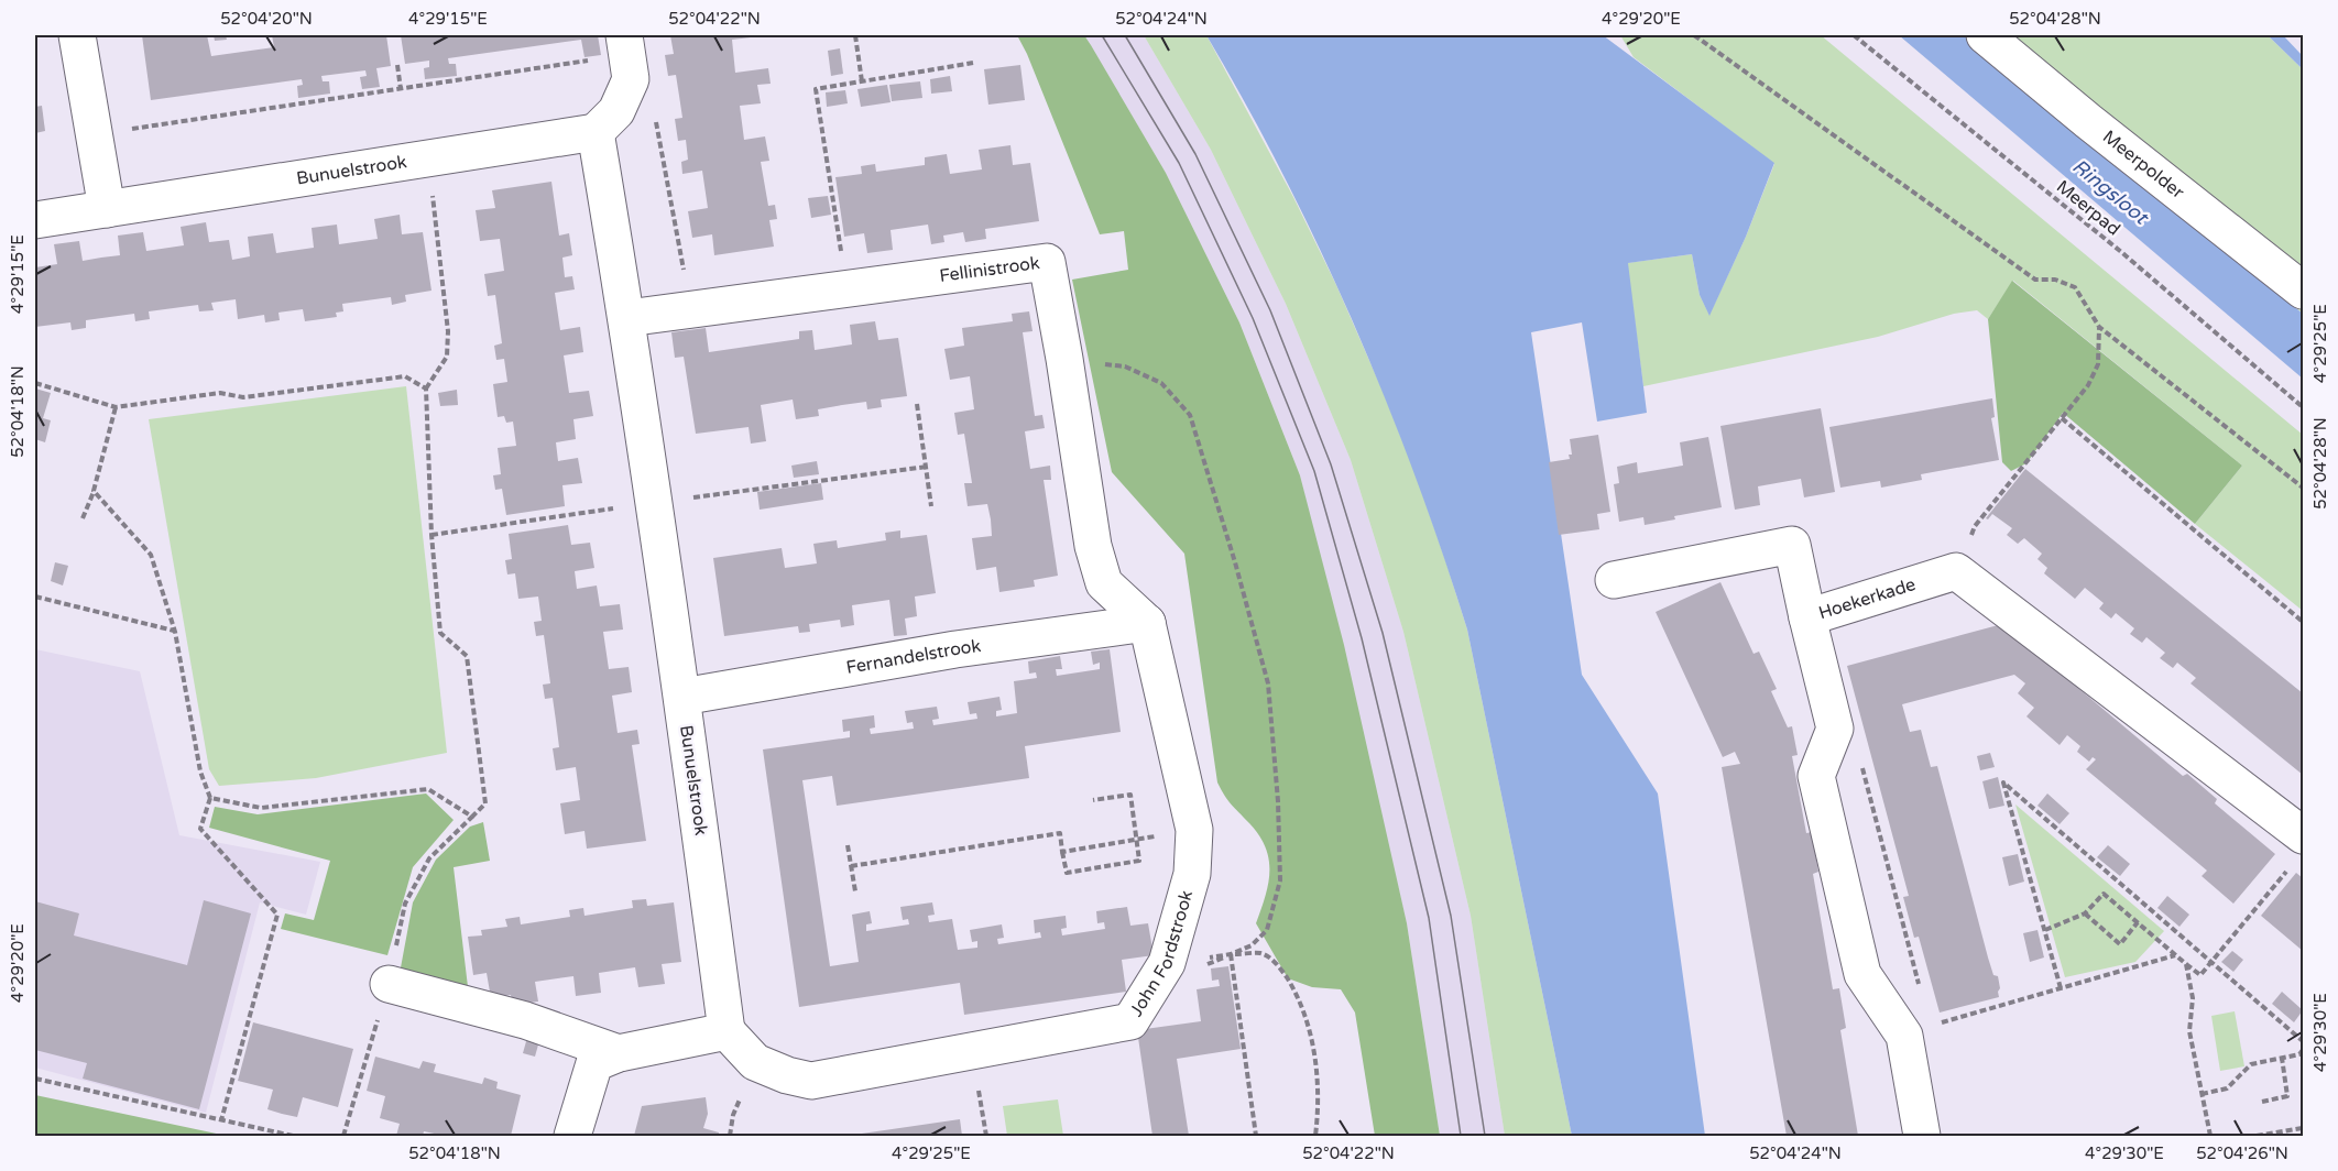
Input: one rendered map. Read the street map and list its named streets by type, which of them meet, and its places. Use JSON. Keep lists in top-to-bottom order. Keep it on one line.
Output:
{"streets":{"street":["Meerpolder","Bunuelstrook","Fellinistrook","Hoekerkade","Fernandelstrook","John Fordstrook"],"path":["Meerpad"]},"crossings":[["Bunuelstrook","Fellinistrook"],["Bunuelstrook","Fernandelstrook"],["Bunuelstrook","John Fordstrook"],["Fellinistrook","Fernandelstrook"],["Fellinistrook","John Fordstrook"],["Fernandelstrook","John Fordstrook"]],"water":["Ringsloot"],"coordinates":["52°04'20\"N","4°29'15\"E","52°04'22\"N","52°04'24\"N","4°29'20\"E","52°04'28\"N","4°29'25\"E","52°04'18\"N","4°29'30\"E","52°04'26\"N"]}
